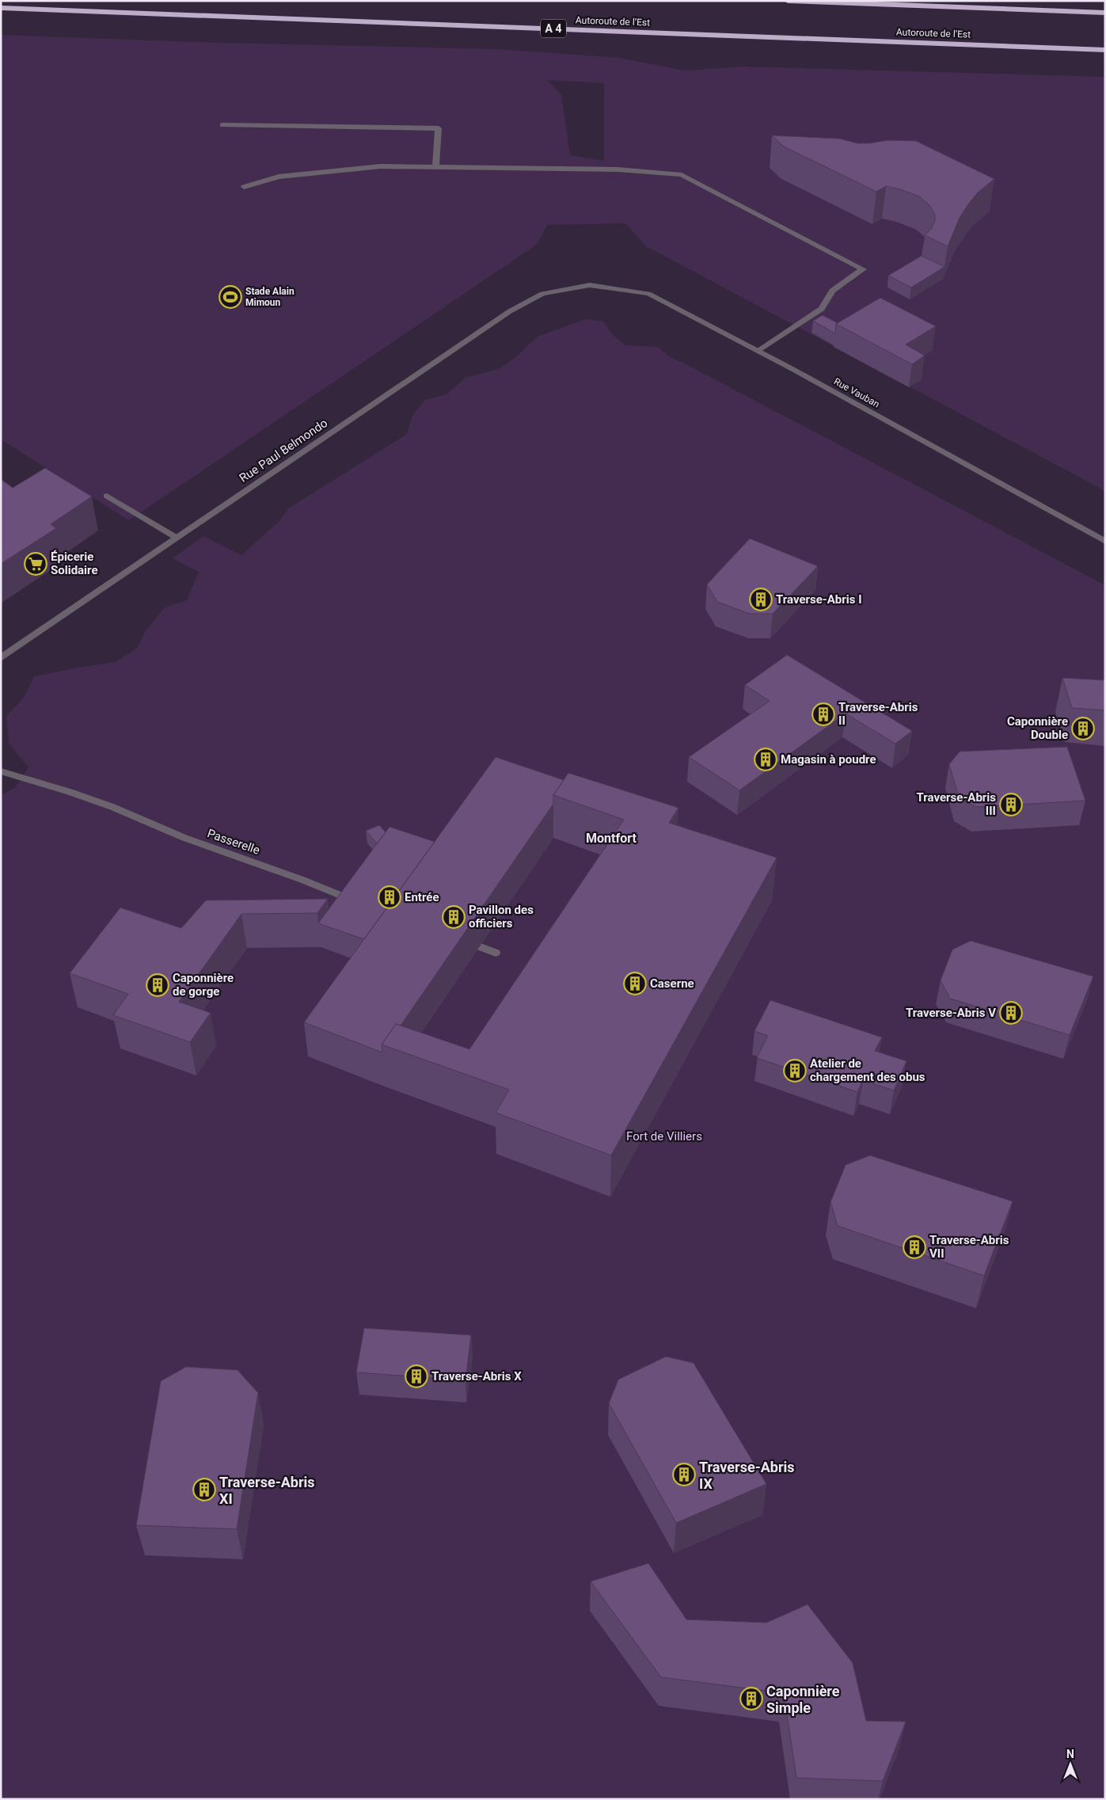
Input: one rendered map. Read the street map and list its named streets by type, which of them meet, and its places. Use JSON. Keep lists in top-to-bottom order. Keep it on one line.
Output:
{"streets":{"highway":["Autoroute de l’Est","A 4"],"street":["Rue Vauban","Rue Paul Belmondo","Passerelle"]},"crossings":[["Rue Vauban","Rue Paul Belmondo"]],"districts":["Montfort"],"parks":["Fort de Villiers"],"places":{"sports":["Stade Alain Mimoun"],"supermarket":["Épicerie Solidaire"],"building":["Traverse-Abris I","Traverse-Abris II","Caponnière Double","Magasin à poudre","Traverse-Abris III","Entrée","Pavillon des officiers","Caserne","Caponnière de gorge","Traverse-Abris V","Atelier de chargement des obus","Traverse-Abris VII","Traverse-Abris X","Traverse-Abris IX","Traverse-Abris XI","Caponnière Simple"]},"north":"top"}
